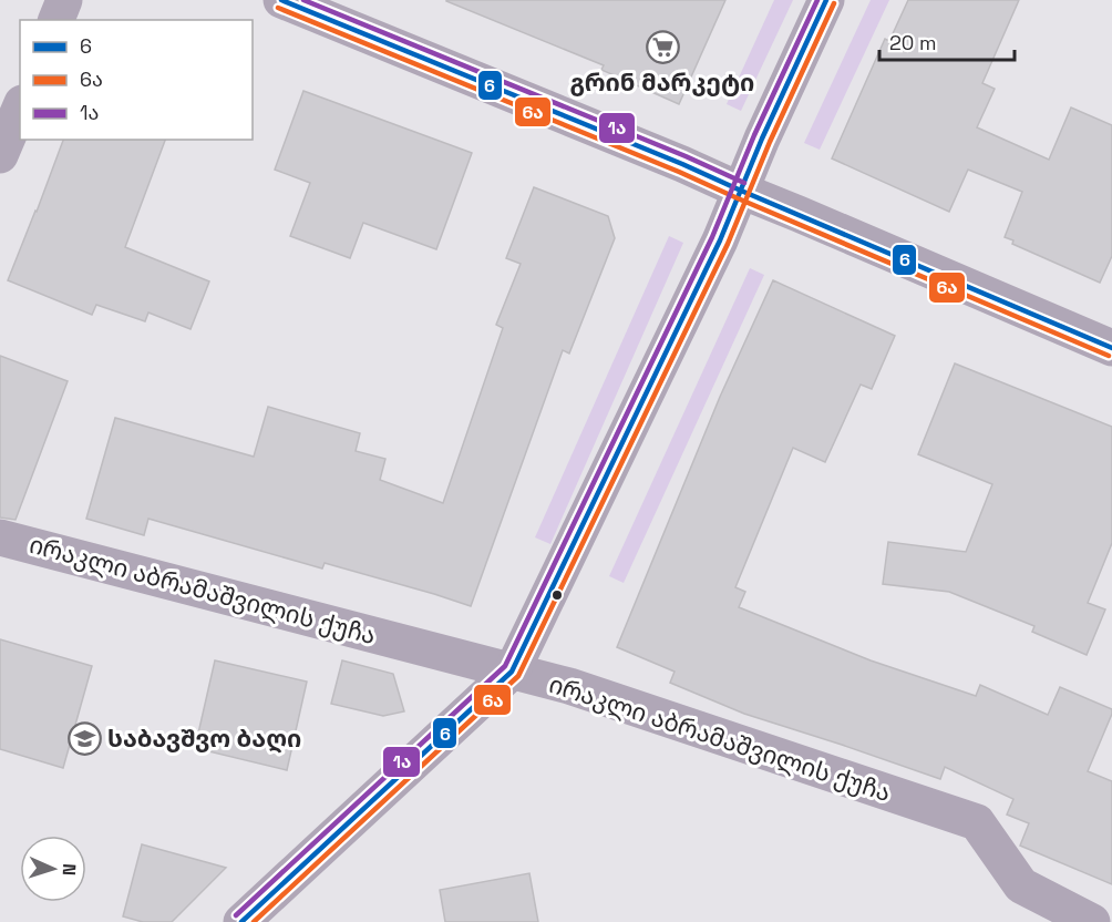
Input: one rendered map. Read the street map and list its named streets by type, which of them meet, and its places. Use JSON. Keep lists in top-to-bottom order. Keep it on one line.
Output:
{"streets":{"street":["ირაკლი აბრამაშვილის ქუჩა"]},"places":{"supermarket":["გრინ მარკეტი"],"school or university":["საბავშვო ბაღი"]},"lines":["transit line 6","transit line 1ა","transit line 6ა"],"legend":["6","6ა","1ა"],"scale_bar":"20 m","north":"right"}
